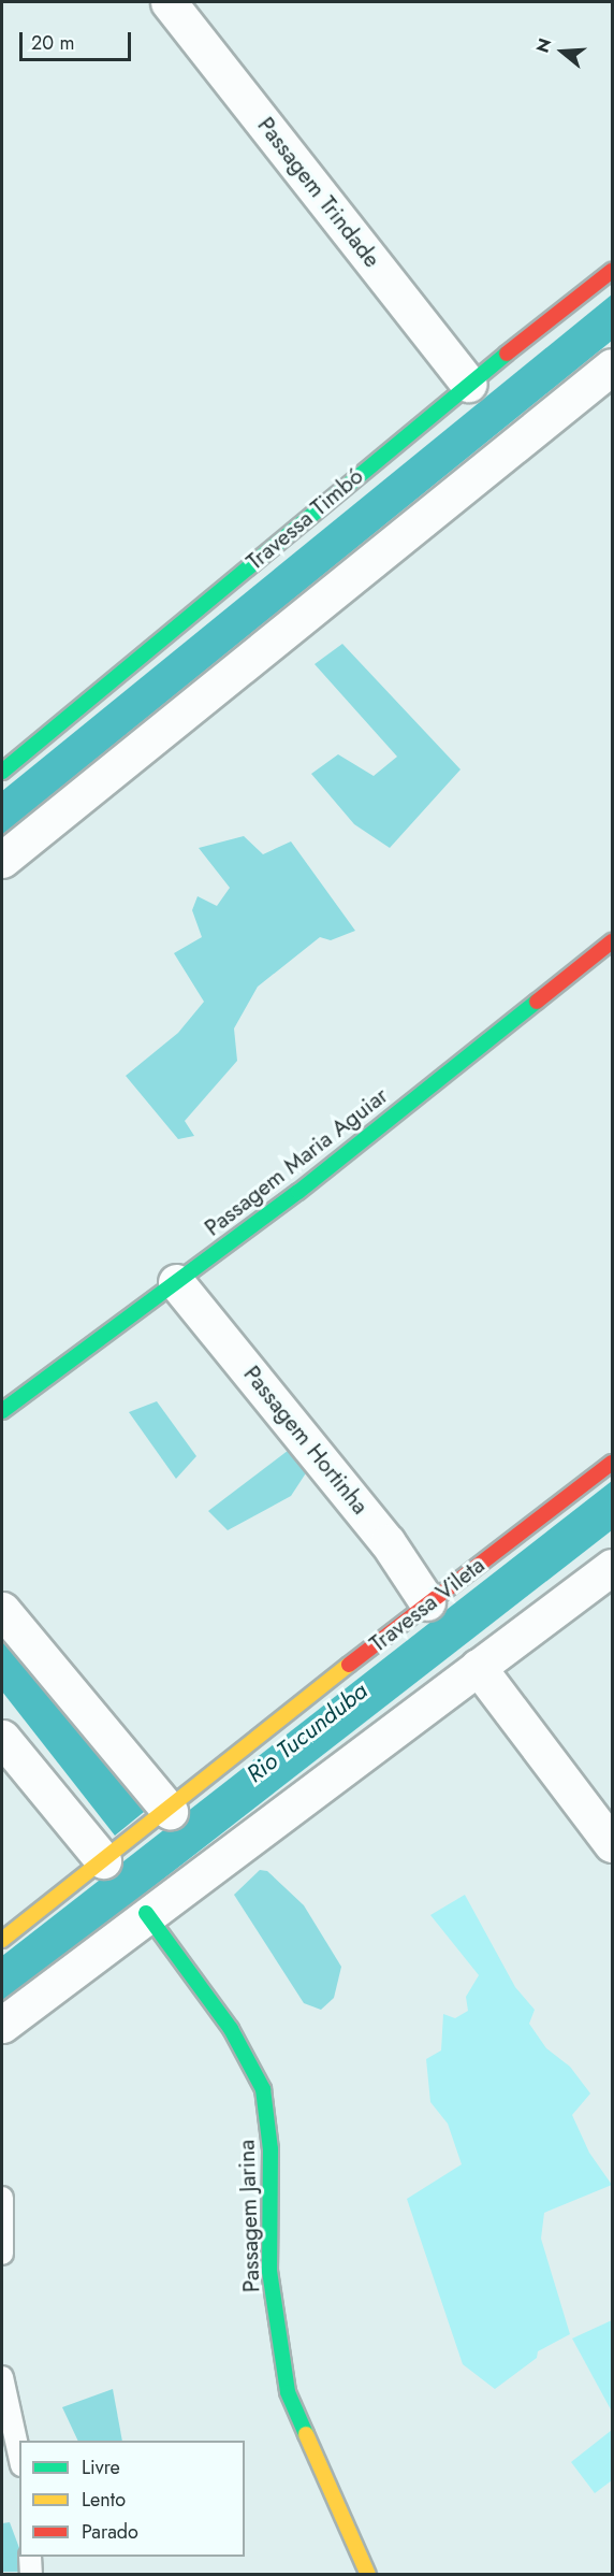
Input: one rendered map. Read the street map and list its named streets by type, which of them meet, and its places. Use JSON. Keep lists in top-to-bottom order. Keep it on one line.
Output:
{"streets":{"street":["Passagem Trindade","Travessa Timbó","Passagem Maria Aguiar","Passagem Hortinha","Travessa Vileta","Passagem Jarina"]},"crossings":[["Passagem Trindade","Travessa Timbó"],["Passagem Maria Aguiar","Passagem Hortinha"],["Passagem Hortinha","Travessa Vileta"]],"water":["Rio Tucunduba"],"legend":["Livre","Lento","Parado"],"scale_bar":"20 m","north":"left"}
